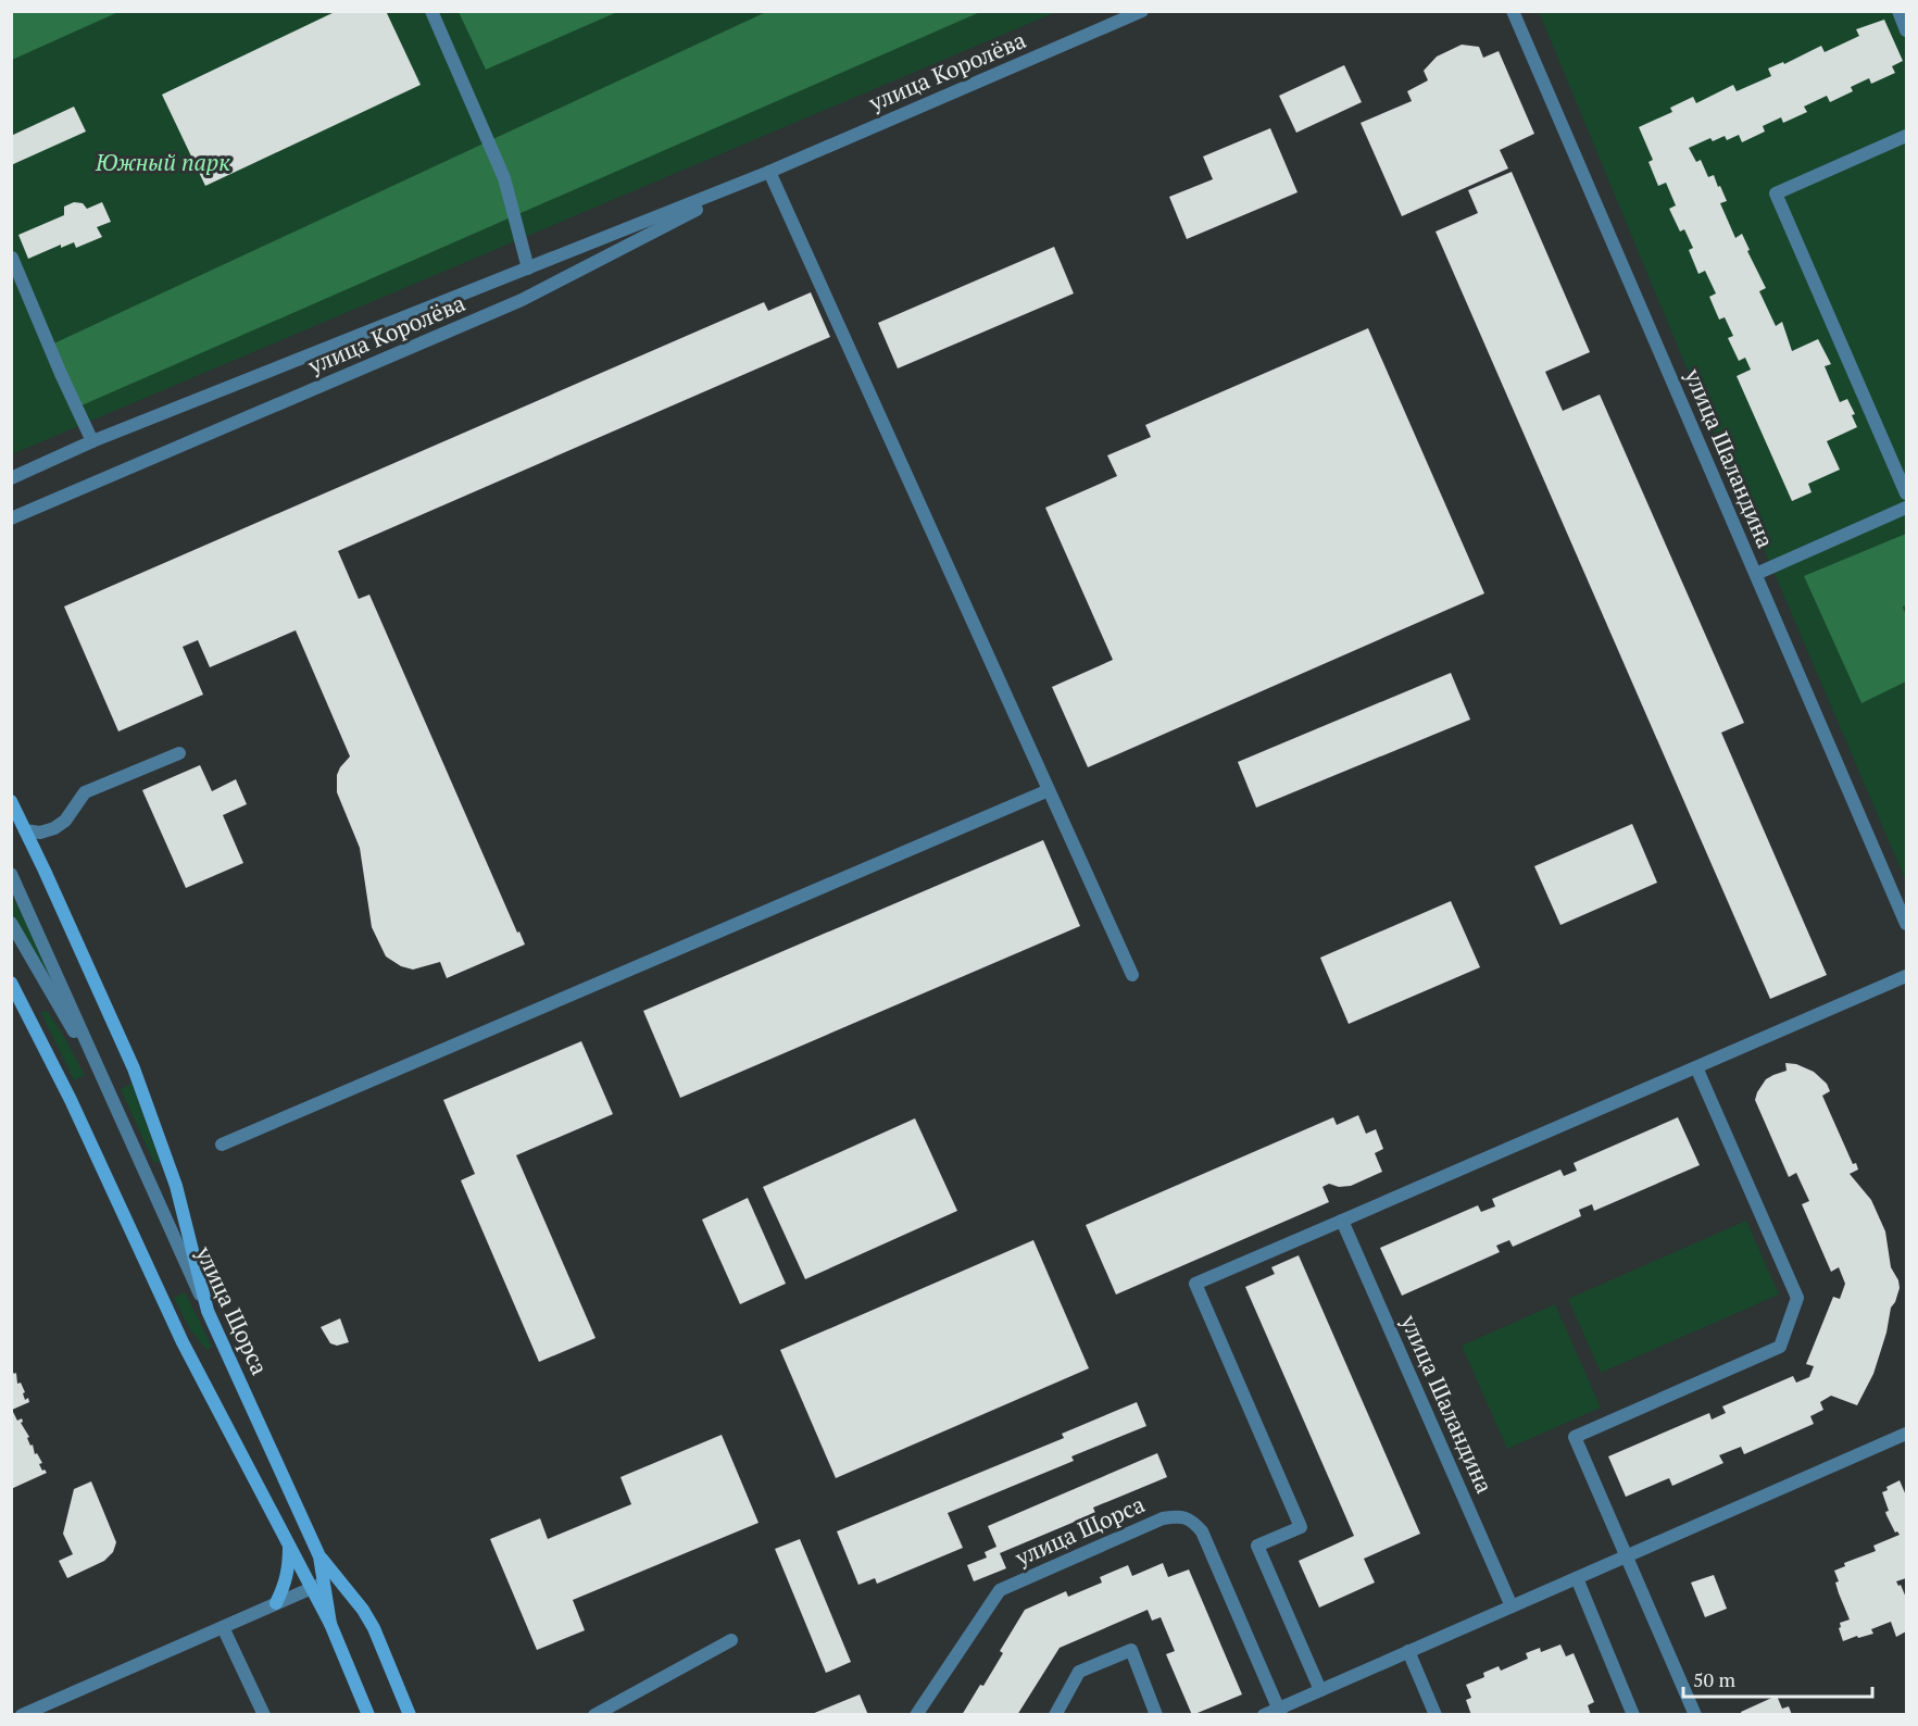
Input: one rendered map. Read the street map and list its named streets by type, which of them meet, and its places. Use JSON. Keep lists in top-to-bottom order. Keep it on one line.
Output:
{"streets":{"main road":["улица Щорса"],"street":["улица Королёва","улица Шаландина"]},"parks":["Южный парк"],"scale_bar":"50 m"}
